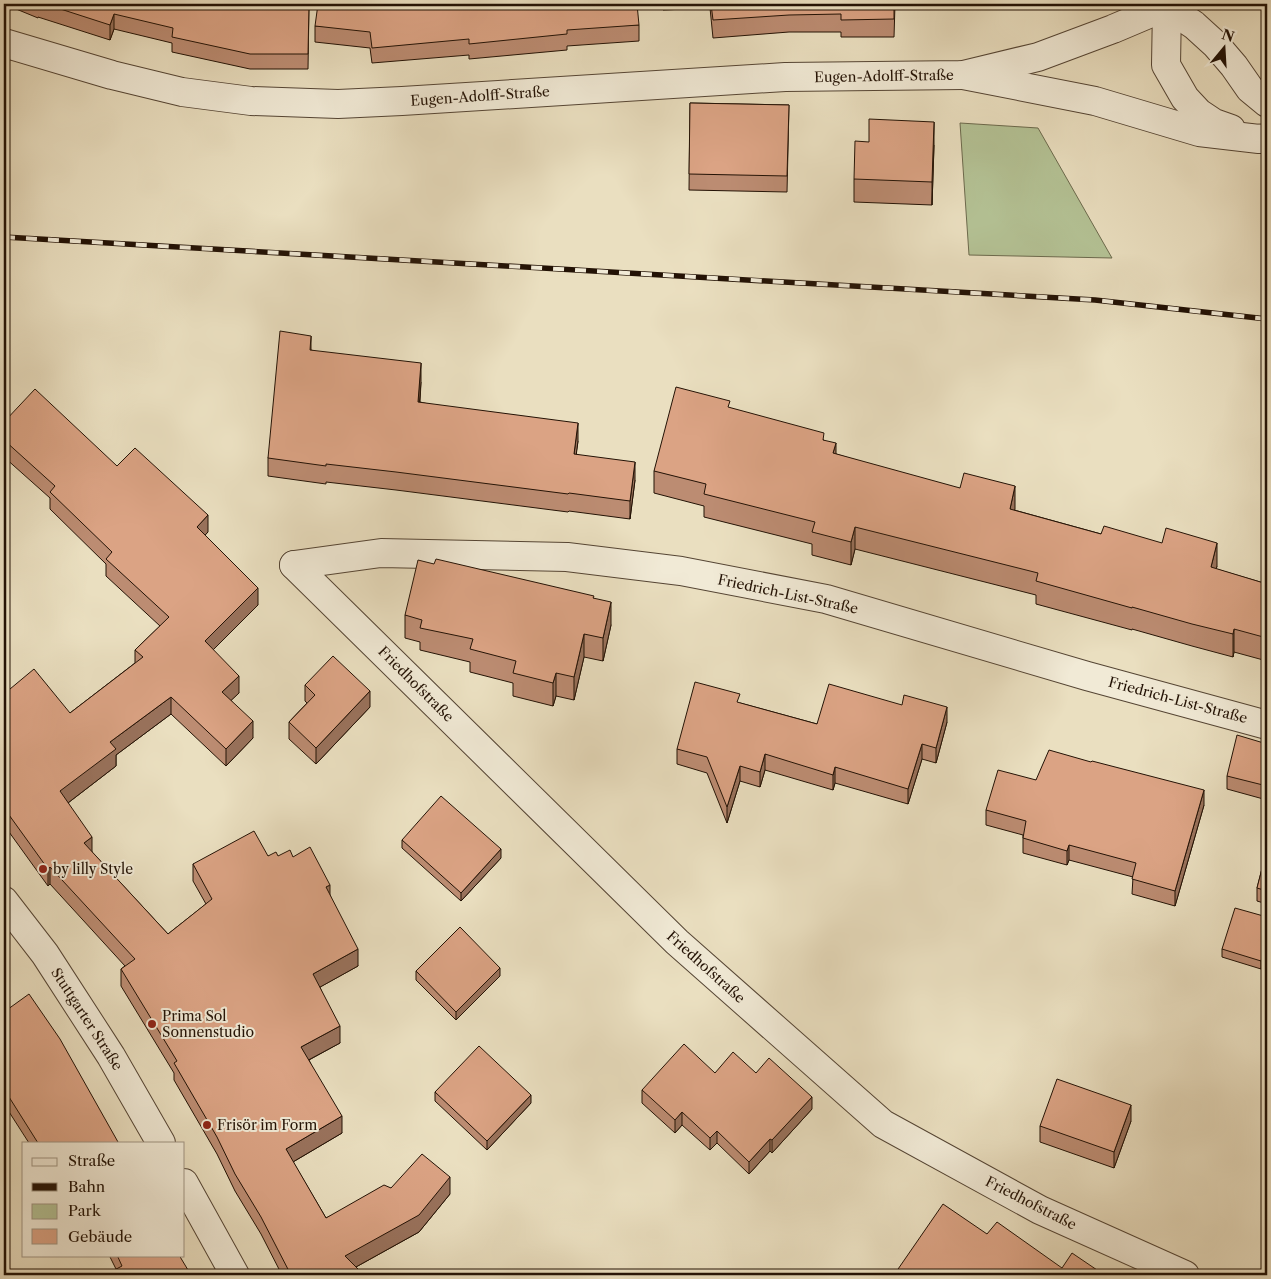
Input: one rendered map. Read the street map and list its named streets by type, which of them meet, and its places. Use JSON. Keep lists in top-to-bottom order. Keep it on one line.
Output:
{"streets":{"street":["Eugen-Adolff-Straße","Friedrich-List-Straße","Friedhofstraße","Stuttgarter Straße"]},"crossings":[["Friedrich-List-Straße","Friedhofstraße"]],"places":["by lilly Style","Prima Sol Sonnenstudio","Frisör im Form"],"legend":["Straße","Bahn","Park","Gebäude"],"north":"top"}
